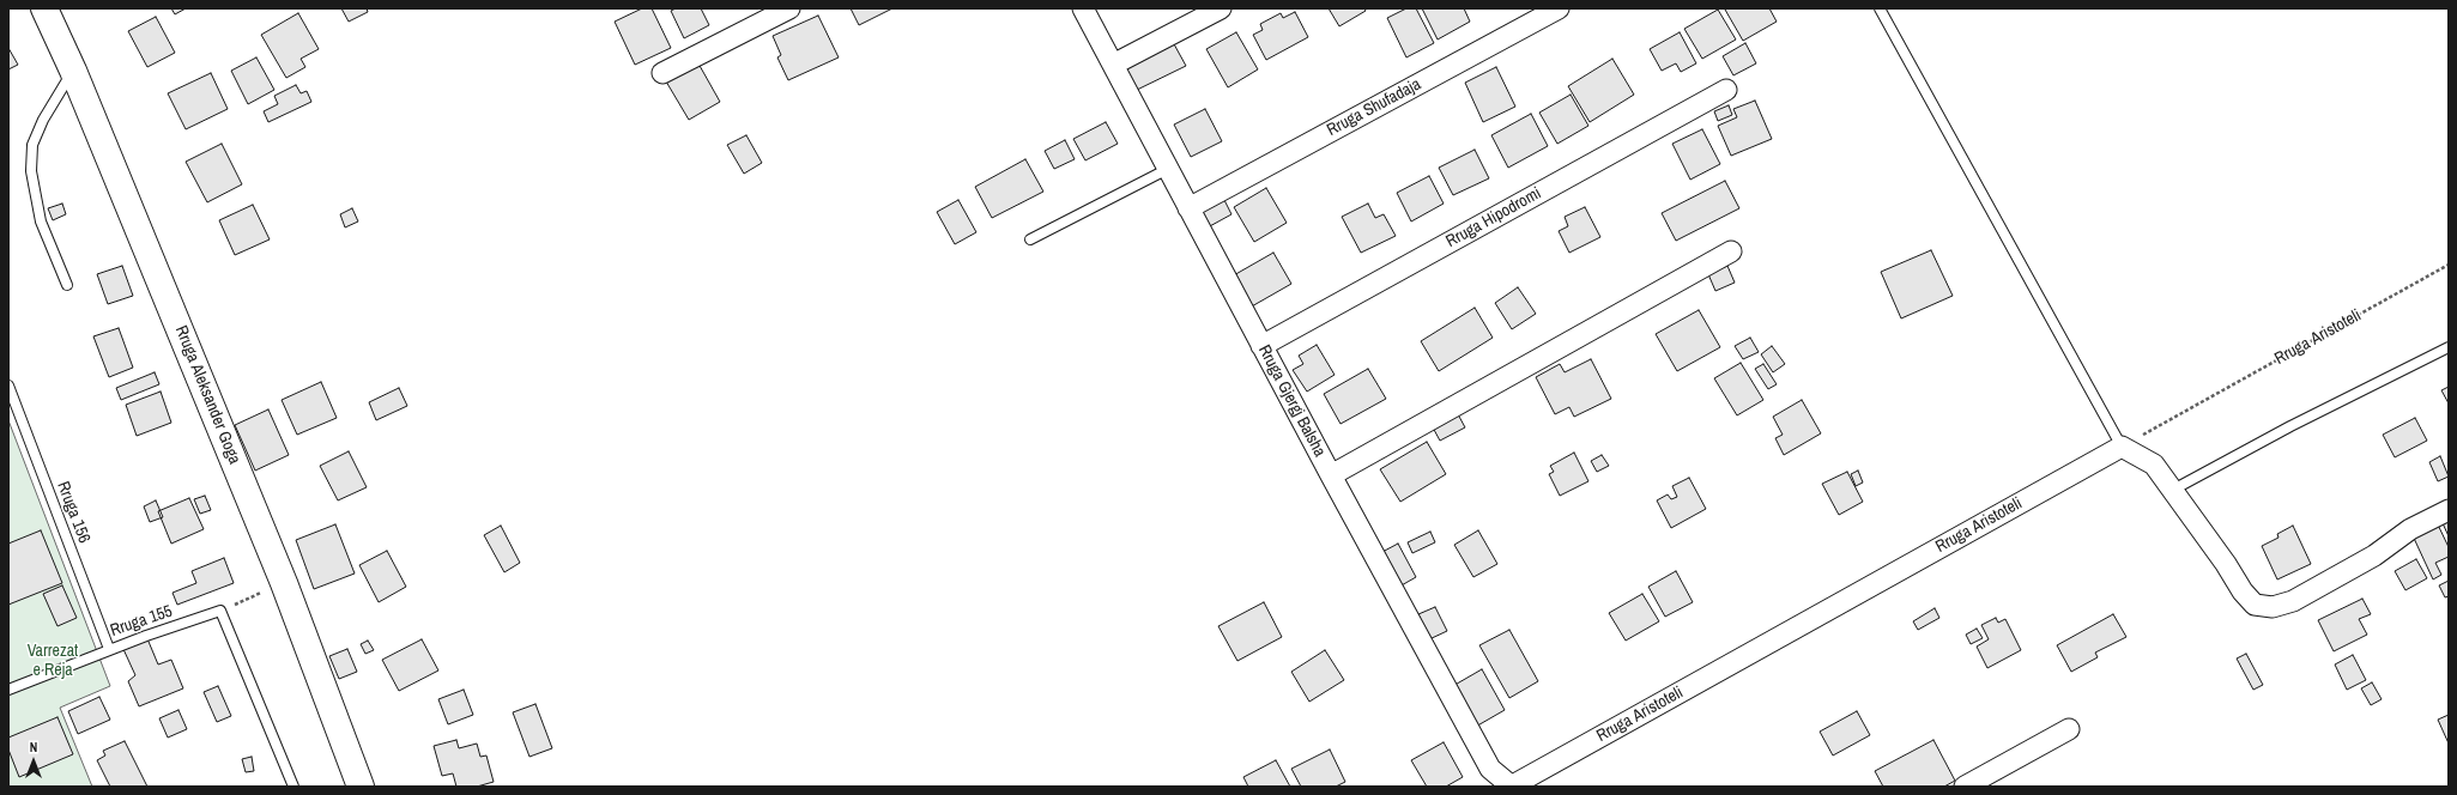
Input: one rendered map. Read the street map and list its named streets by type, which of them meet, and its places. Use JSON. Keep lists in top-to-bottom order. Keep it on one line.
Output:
{"streets":{"main road":["Rruga Aleksander Goga"],"street":["Rruga Shufadaja","Rruga Hipodromi","Rruga Aristoteli","Rruga Gjergj Balsha"],"lane":["Rruga 156","Rruga 155"]},"crossings":[["Rruga Shufadaja","Rruga Gjergj Balsha"],["Rruga Hipodromi","Rruga Gjergj Balsha"],["Rruga Aristoteli","Rruga Gjergj Balsha"],["Rruga 156","Rruga 155"]],"parks":["Varrezat e Reja"],"north":"top"}
